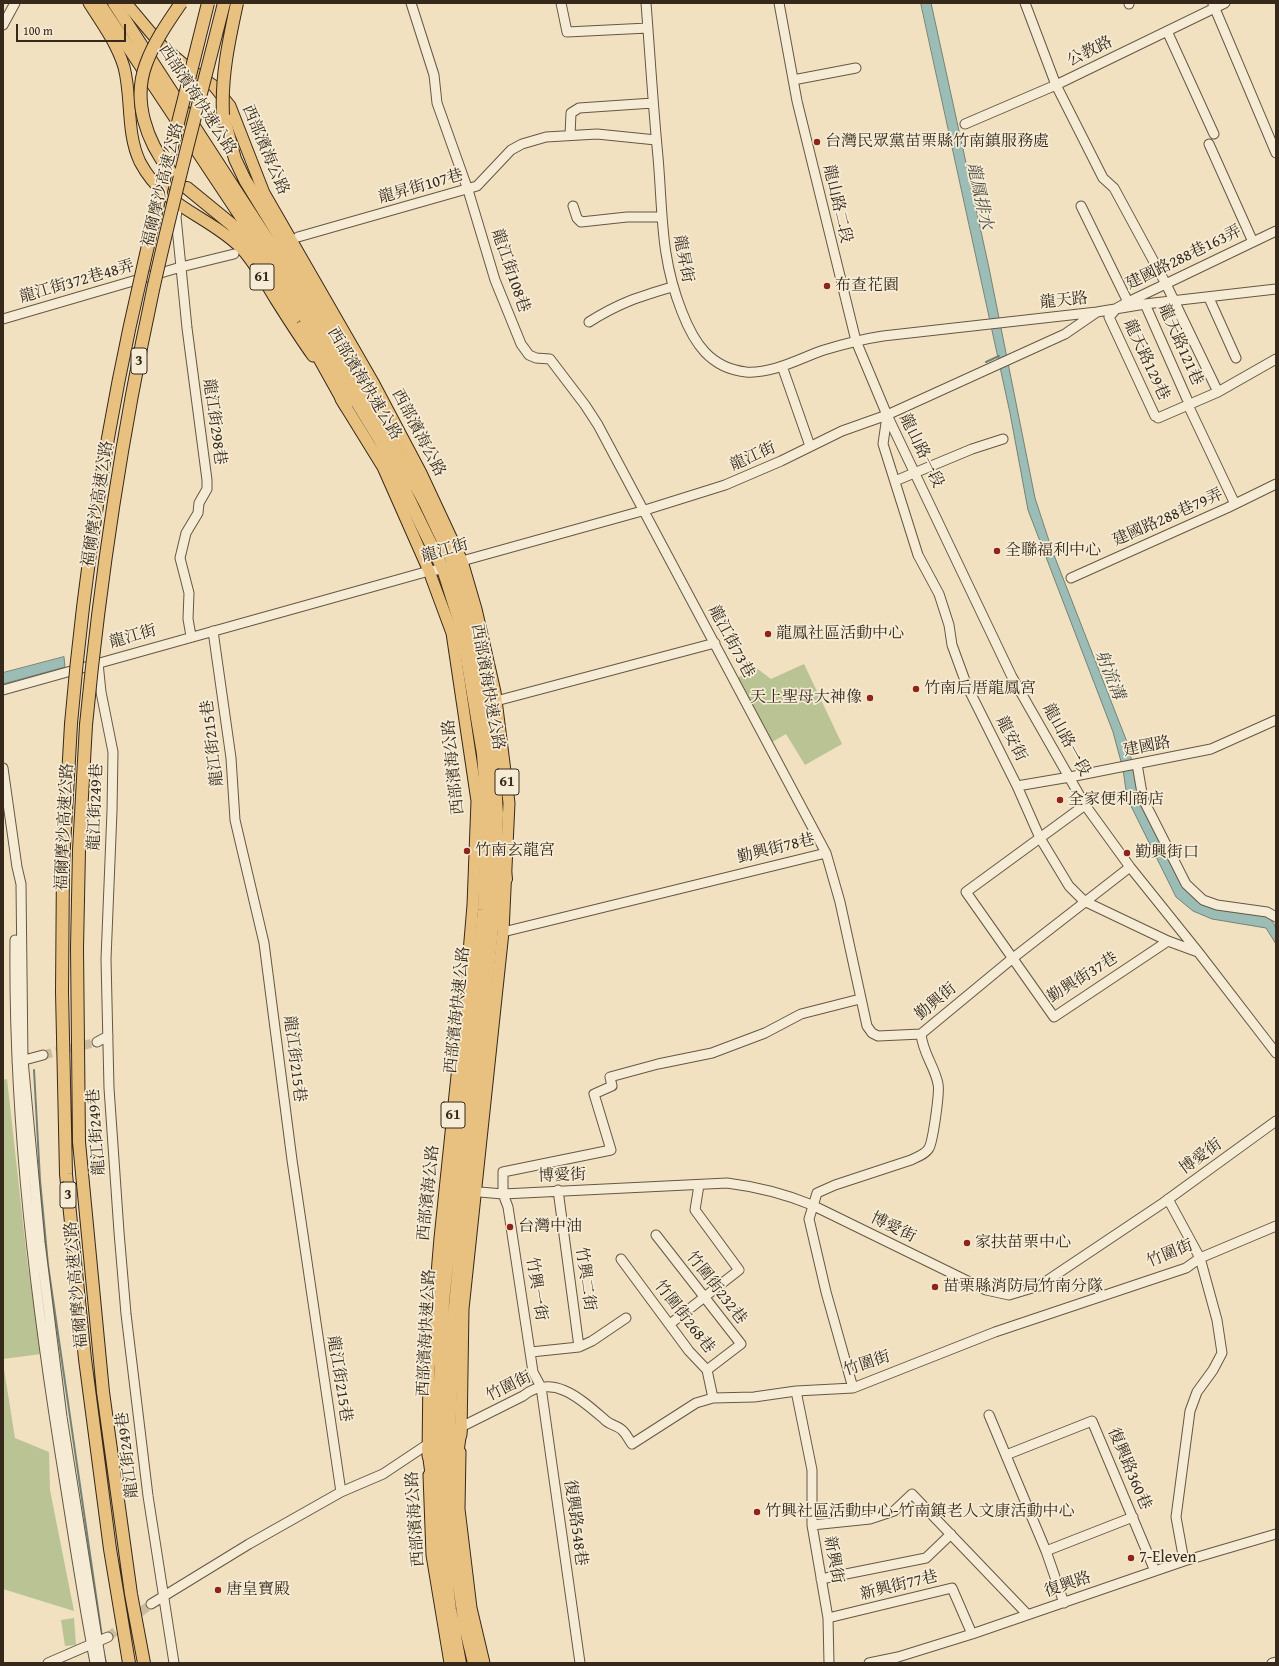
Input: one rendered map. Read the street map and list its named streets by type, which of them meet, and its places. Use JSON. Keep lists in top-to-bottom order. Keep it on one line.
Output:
{"streets":{"highway":["西部濱海快速公路","福爾摩沙高速公路","61","3"],"main road":["西部濱海公路"],"street":["公教路","龍昇街107巷","龍山路二段","建國路288巷163弄","龍昇街","龍江街108巷","龍江街372巷48弄","龍天路","龍天路121巷","龍天路129巷","龍江街298巷","龍山路一段","龍江街","建國路288巷79弄","龍江街73巷","龍安街","龍江街215巷","建國路","龍江街249巷","勤興街78巷","勤興街37巷","勤興街","博愛街","竹圍街","竹興二街","竹圍街232巷","竹興一街","竹圍街268巷","復興路360巷","復興路548巷","新興街","復興路","新興街77巷"]},"crossings":[["西部濱海快速公路","西部濱海公路"],["西部濱海快速公路","龍江街"],["西部濱海快速公路","博愛街"],["西部濱海公路","龍江街298巷"],["西部濱海公路","龍江街"],["西部濱海公路","勤興街78巷"],["西部濱海公路","博愛街"],["西部濱海公路","竹圍街"],["龍昇街107巷","龍昇街"],["龍昇街107巷","龍江街108巷"],["龍山路二段","龍昇街"],["龍山路二段","龍天路"],["龍山路二段","龍山路一段"],["建國路288巷163弄","龍天路"],["建國路288巷163弄","龍天路129巷"],["龍昇街","龍天路"],["龍昇街","龍山路一段"],["龍江街108巷","龍江街"],["龍江街108巷","龍江街73巷"],["龍江街372巷48弄","龍江街298巷"],["龍天路","龍天路121巷"],["龍天路","龍山路一段"],["龍天路","龍江街"],["龍天路121巷","龍天路129巷"],["龍天路121巷","建國路288巷79弄"],["龍江街298巷","龍江街"],["龍山路一段","龍江街"],["龍山路一段","龍安街"],["龍山路一段","建國路"],["龍山路一段","勤興街"],["龍江街","龍江街73巷"],["龍江街","龍安街"],["龍江街","龍江街215巷"],["龍江街","龍江街249巷"],["龍江街73巷","勤興街78巷"],["龍安街","建國路"],["龍安街","勤興街37巷"],["龍安街","勤興街"],["勤興街78巷","勤興街"],["勤興街78巷","竹興一街"],["勤興街37巷","勤興街"],["勤興街","博愛街"],["博愛街","竹興二街"],["博愛街","竹興一街"],["竹圍街","竹興一街"],["竹圍街","竹圍街268巷"],["竹圍街","復興路548巷"],["竹圍街","新興街"],["竹興二街","竹興一街"],["竹圍街232巷","竹圍街268巷"],["竹興一街","復興路548巷"],["復興路360巷","復興路"],["新興街","新興街77巷"],["復興路","新興街77巷"]],"water":["龍鳳排水","射流溝"],"places":["台灣民眾黨苗栗縣竹南鎮服務處","布查花園","全聯福利中心","龍鳳社區活動中心","竹南后厝龍鳳宮","天上聖母大神像","全家便利商店","竹南玄龍宮","勤興街口","台灣中油","家扶苗栗中心","苗栗縣消防局竹南分隊","竹興社區活動中心-竹南鎮老人文康活動中心","7-Eleven","唐皇寶殿"],"scale_bar":"100 m"}
